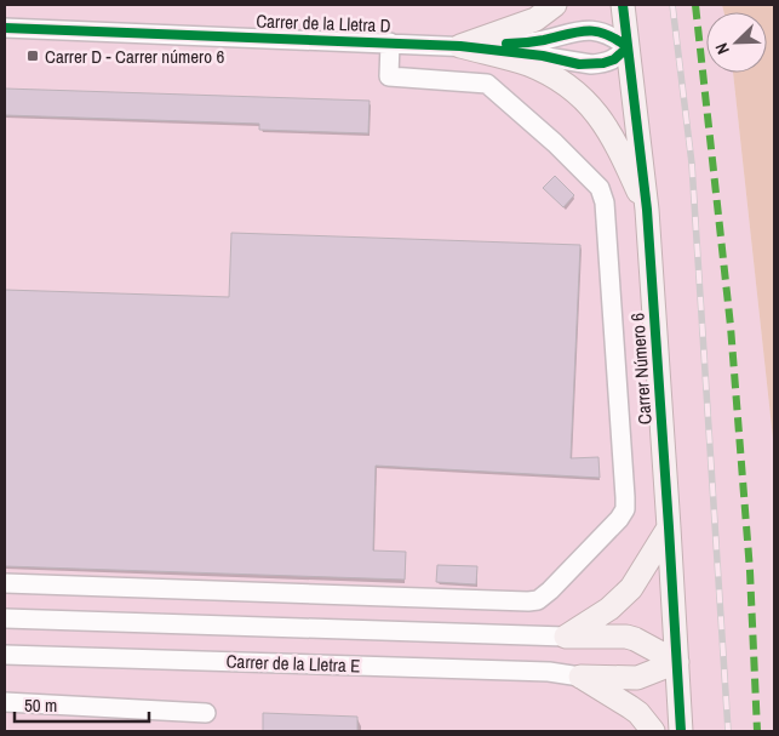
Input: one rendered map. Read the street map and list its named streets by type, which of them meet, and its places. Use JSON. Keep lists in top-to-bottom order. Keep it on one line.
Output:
{"streets":{"main road":["Carrer Número 6"],"street":["Carrer de la Lletra D","Carrer de la Lletra E"]},"places":{"transit":["Carrer D - Carrer número 6"]},"scale_bar":"50 m","north":"bottom left"}
